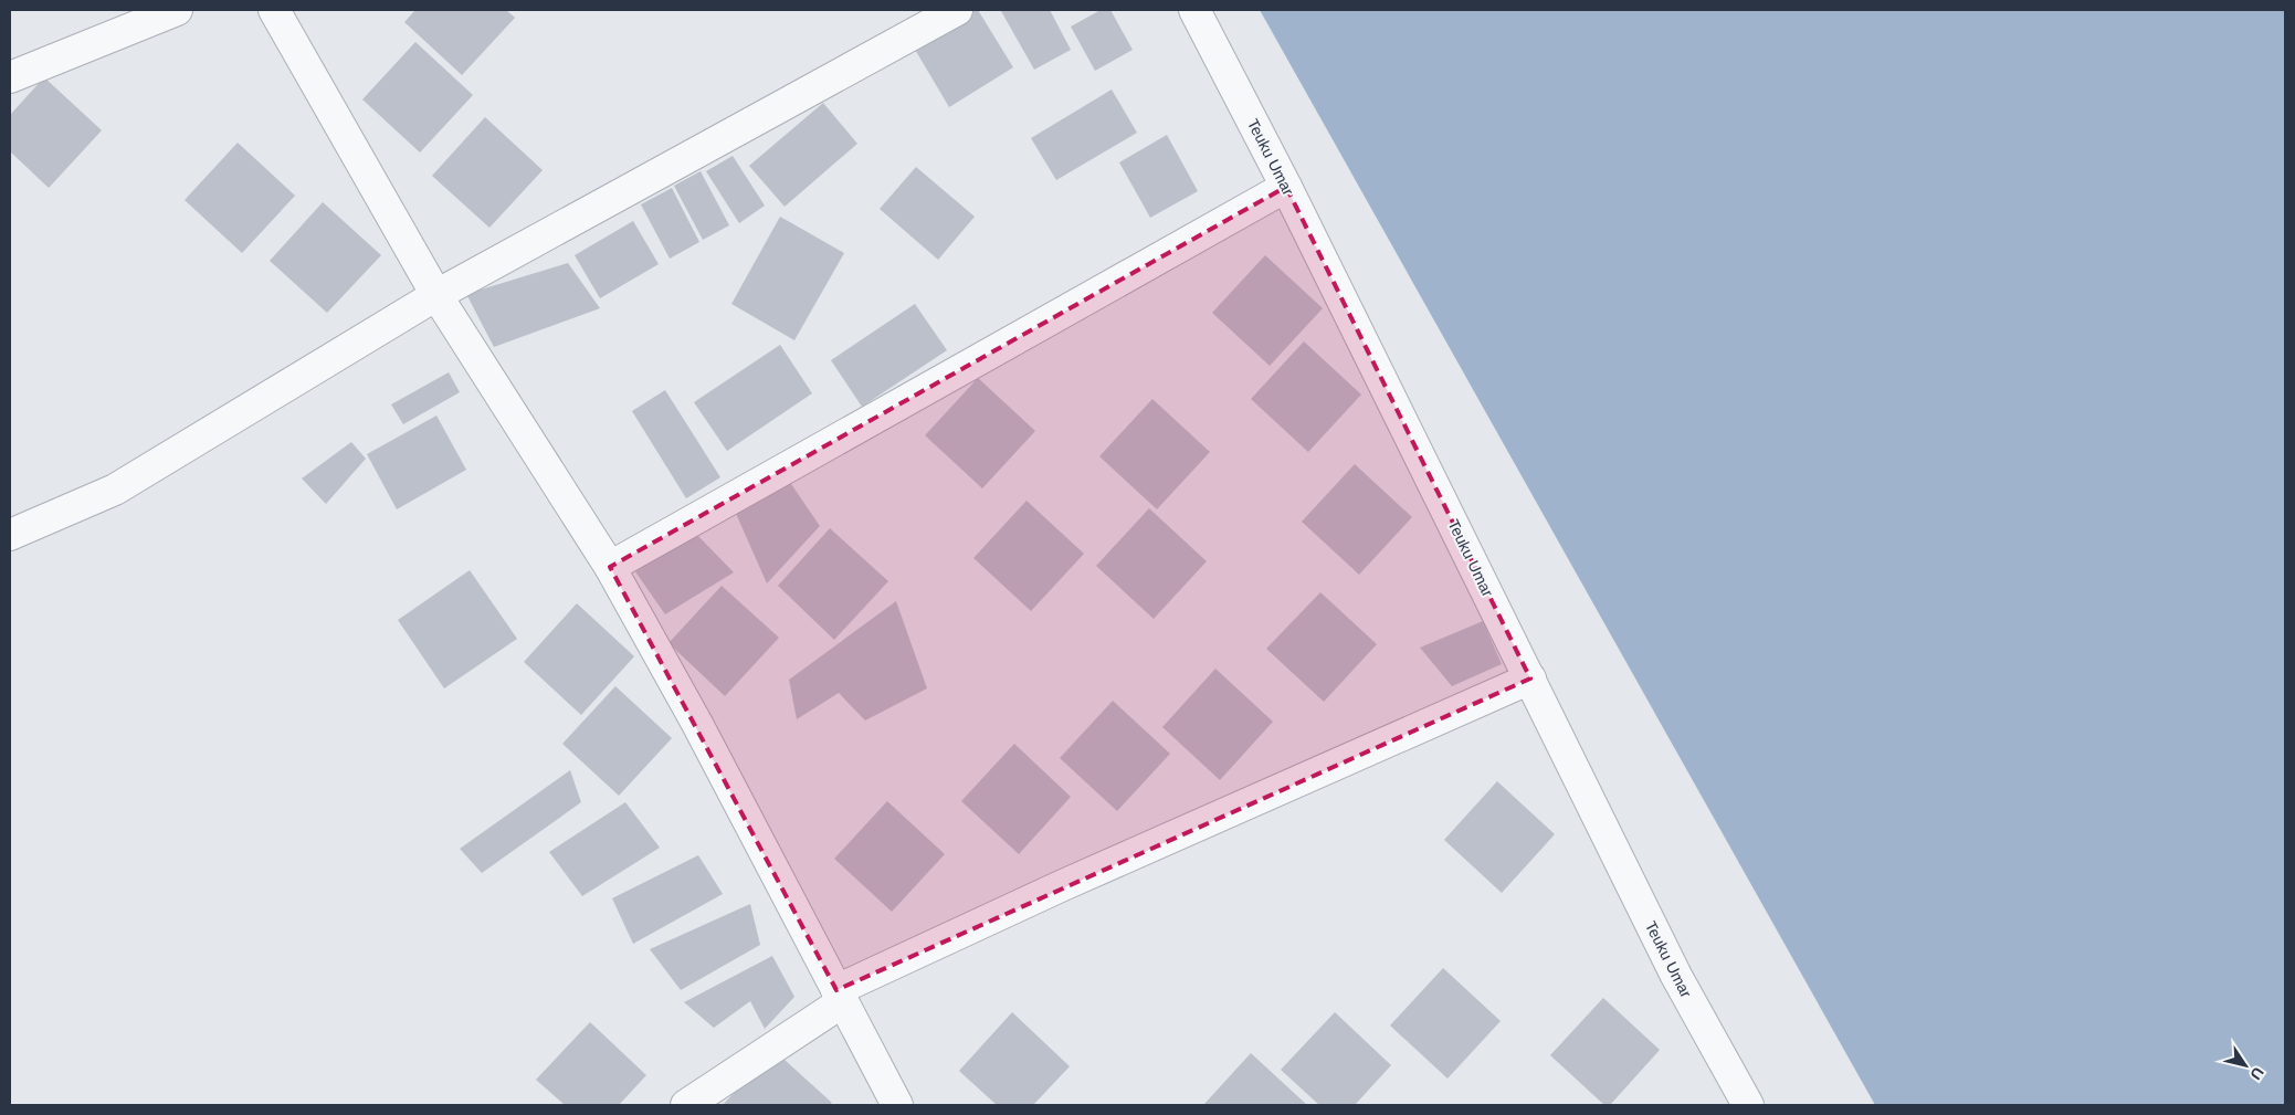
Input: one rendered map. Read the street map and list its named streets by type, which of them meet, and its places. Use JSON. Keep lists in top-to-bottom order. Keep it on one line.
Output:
{"streets":{"street":["Teuku Umar"]},"north":"bottom right"}
